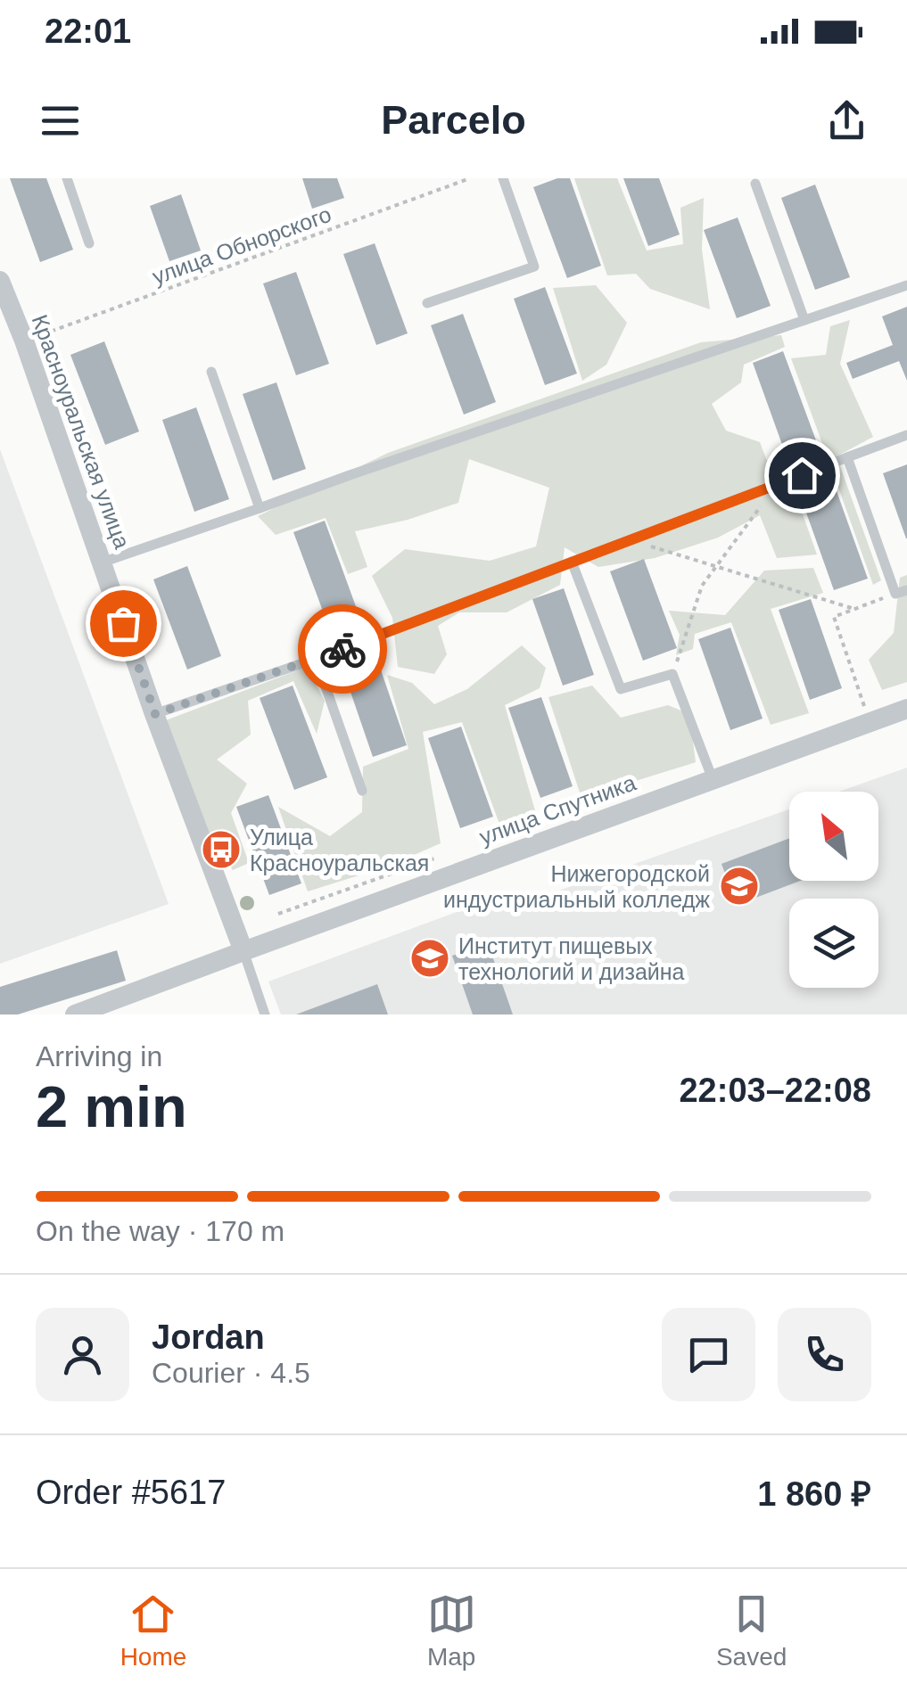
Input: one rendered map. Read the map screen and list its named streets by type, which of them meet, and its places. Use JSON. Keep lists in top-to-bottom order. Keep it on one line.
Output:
{"streets":{"street":["Красноуральская улица","улица Спутника"],"path":["улица Обнорского"]},"crossings":[["улица Обнорского","Красноуральская улица"],["Красноуральская улица","улица Спутника"]],"places":{"bus stop":["Улица Красноуральская"],"school or university":["Нижегородской индустриальный колледж","Институт пищевых технологий и дизайна"]},"north":"top left","page":{"status":"22:01","header":"Parcelo","heading":["2 min","Arriving in","22:03–22:08"],"panel":["Jordan","Courier · 4.5","Order #5617","1 860 ₽"],"bar":"On the way · 170 m","tabs":["Home","Map","Saved"]}}
